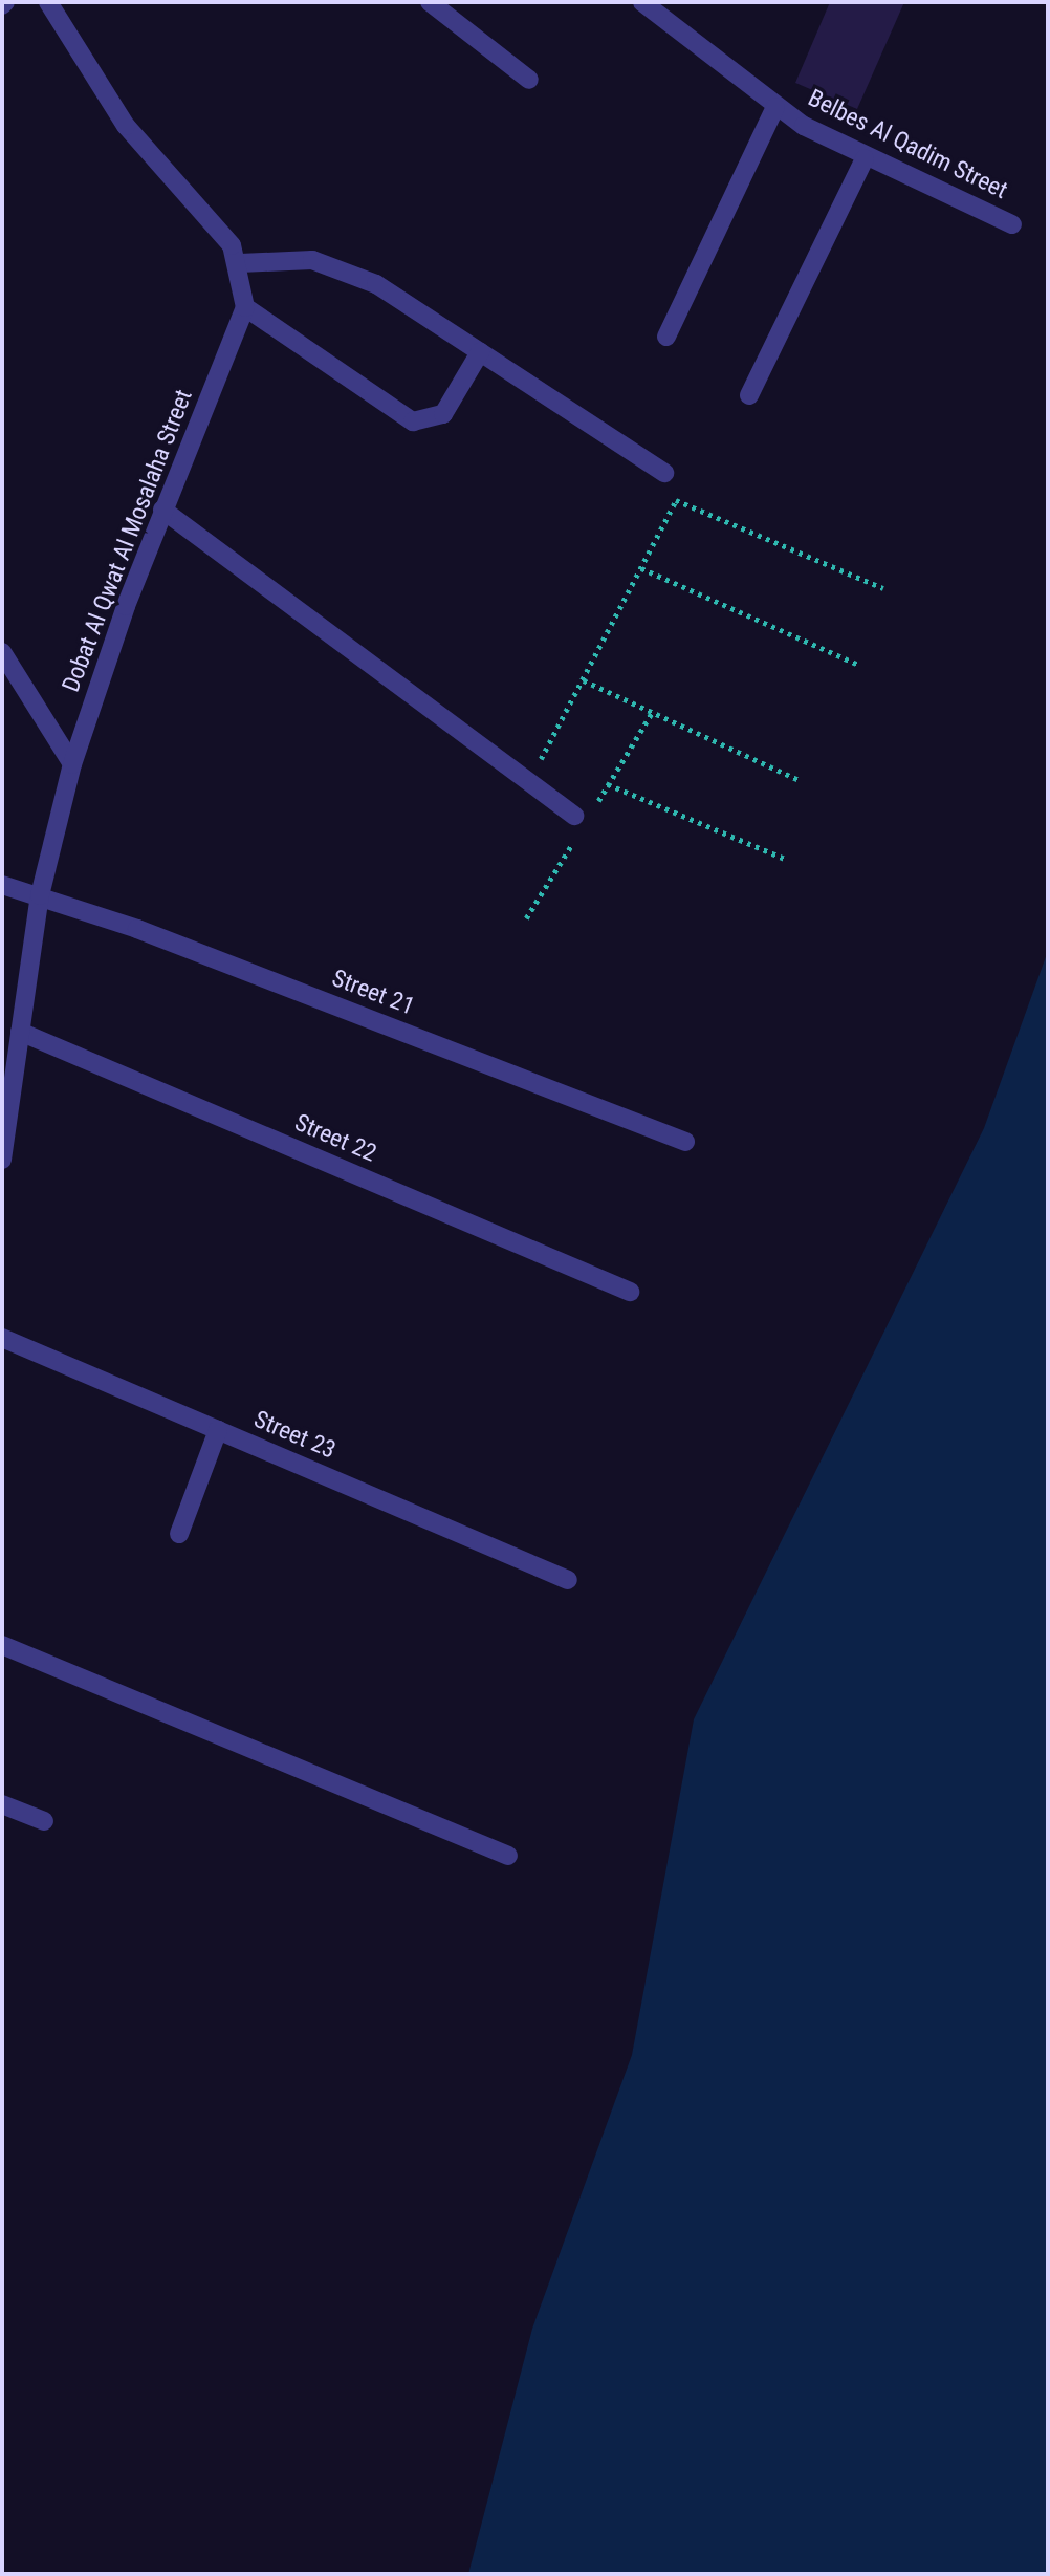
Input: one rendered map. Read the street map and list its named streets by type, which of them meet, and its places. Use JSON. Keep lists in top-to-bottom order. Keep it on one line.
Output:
{"streets":{"street":["Belbes Al Qadim Street","Dobat Al Qwat Al Mosalaha Street","Street 21","Street 22","Street 23"]},"crossings":[["Dobat Al Qwat Al Mosalaha Street","Street 21"],["Dobat Al Qwat Al Mosalaha Street","Street 22"]]}
